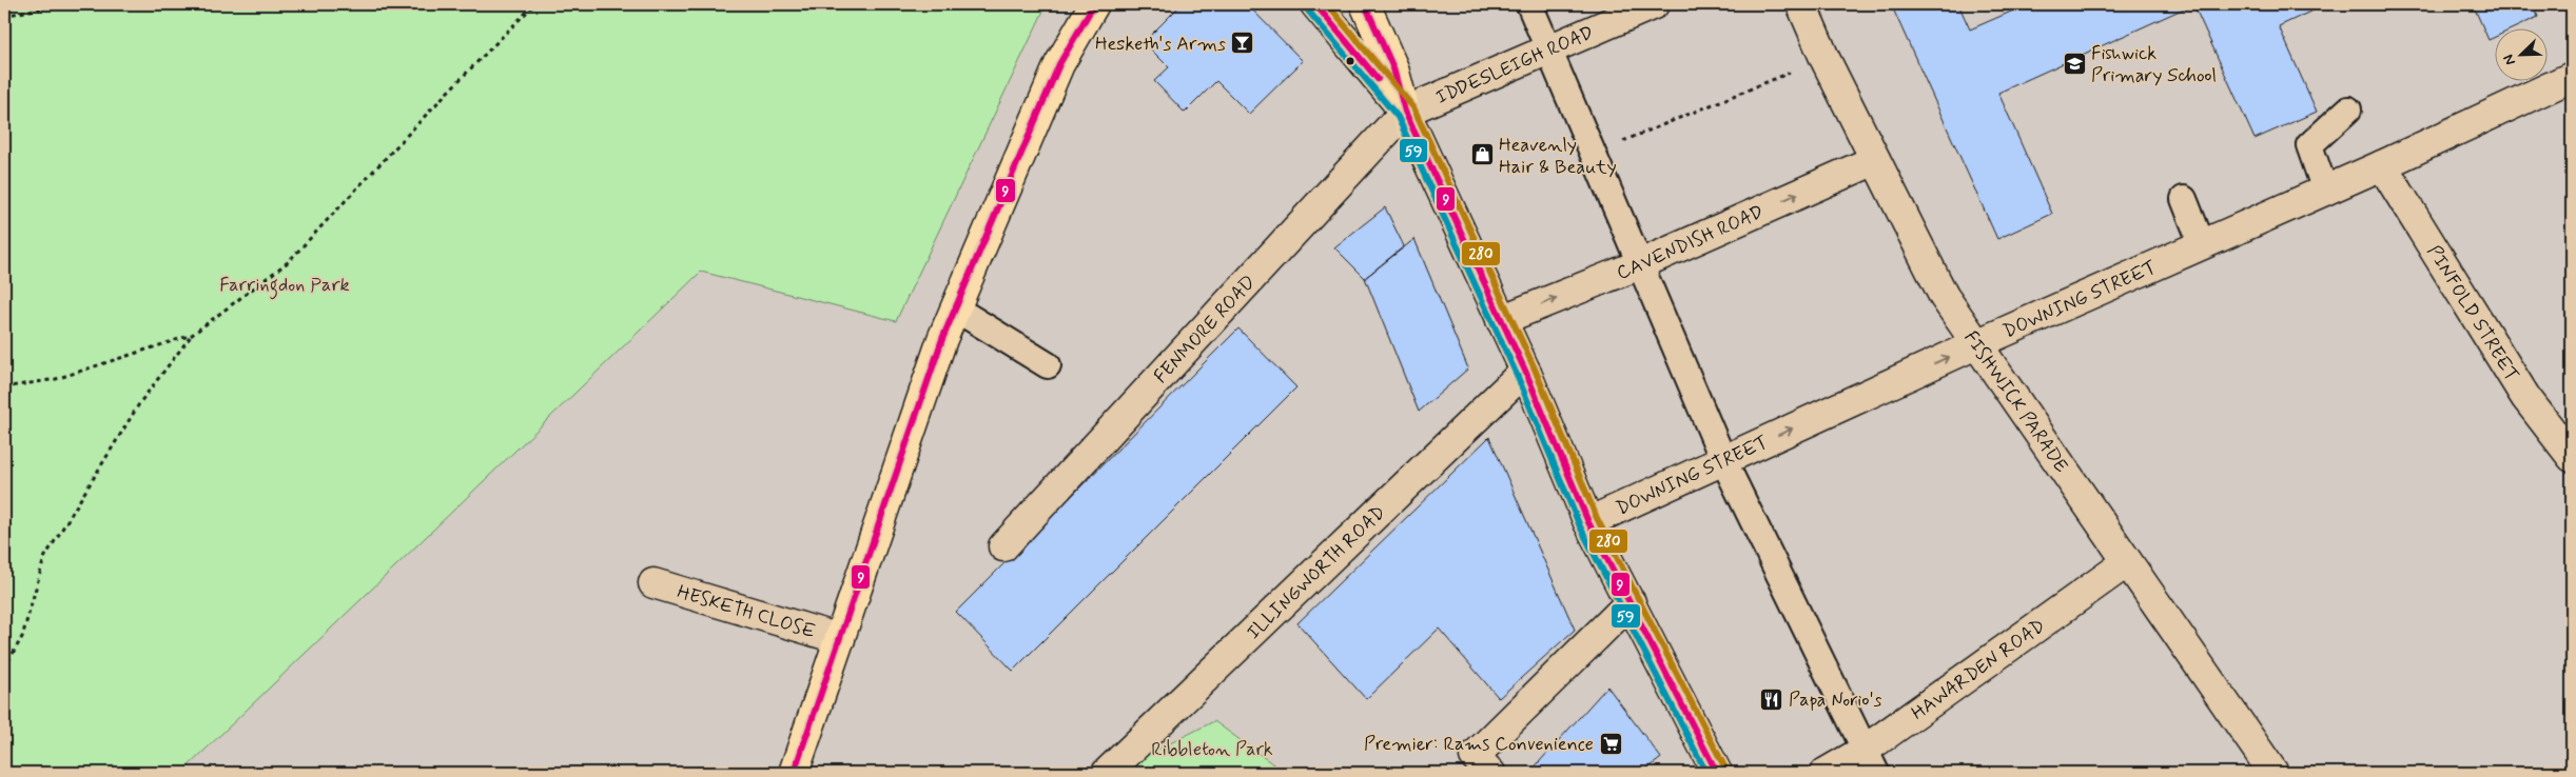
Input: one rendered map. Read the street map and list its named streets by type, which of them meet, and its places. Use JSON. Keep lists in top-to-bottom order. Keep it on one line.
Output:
{"streets":{"street":["IDDESLEIGH ROAD","CAVENDISH ROAD","DOWNING STREET","PINFOLD STREET","FENMORE ROAD","FISHWICK PARADE","ILLINGWORTH ROAD","HESKETH CLOSE","HAWARDEN ROAD"]},"crossings":[["IDDESLEIGH ROAD","FENMORE ROAD"],["CAVENDISH ROAD","FISHWICK PARADE"],["DOWNING STREET","PINFOLD STREET"],["DOWNING STREET","FISHWICK PARADE"],["FISHWICK PARADE","HAWARDEN ROAD"]],"one_way":["CAVENDISH ROAD"],"parks":["Farringdon Park","Ribbleton Park"],"places":{"bar":["Hesketh's Arms"],"school or university":["Fishwick Primary School"],"shop":["Heavenly Hair & Beauty"],"restaurant":["Papa Norio's"],"supermarket":["Premier: Rams Convenience"]},"lines":["transit line 9","transit line 280","transit line 59"],"north":"bottom left"}
